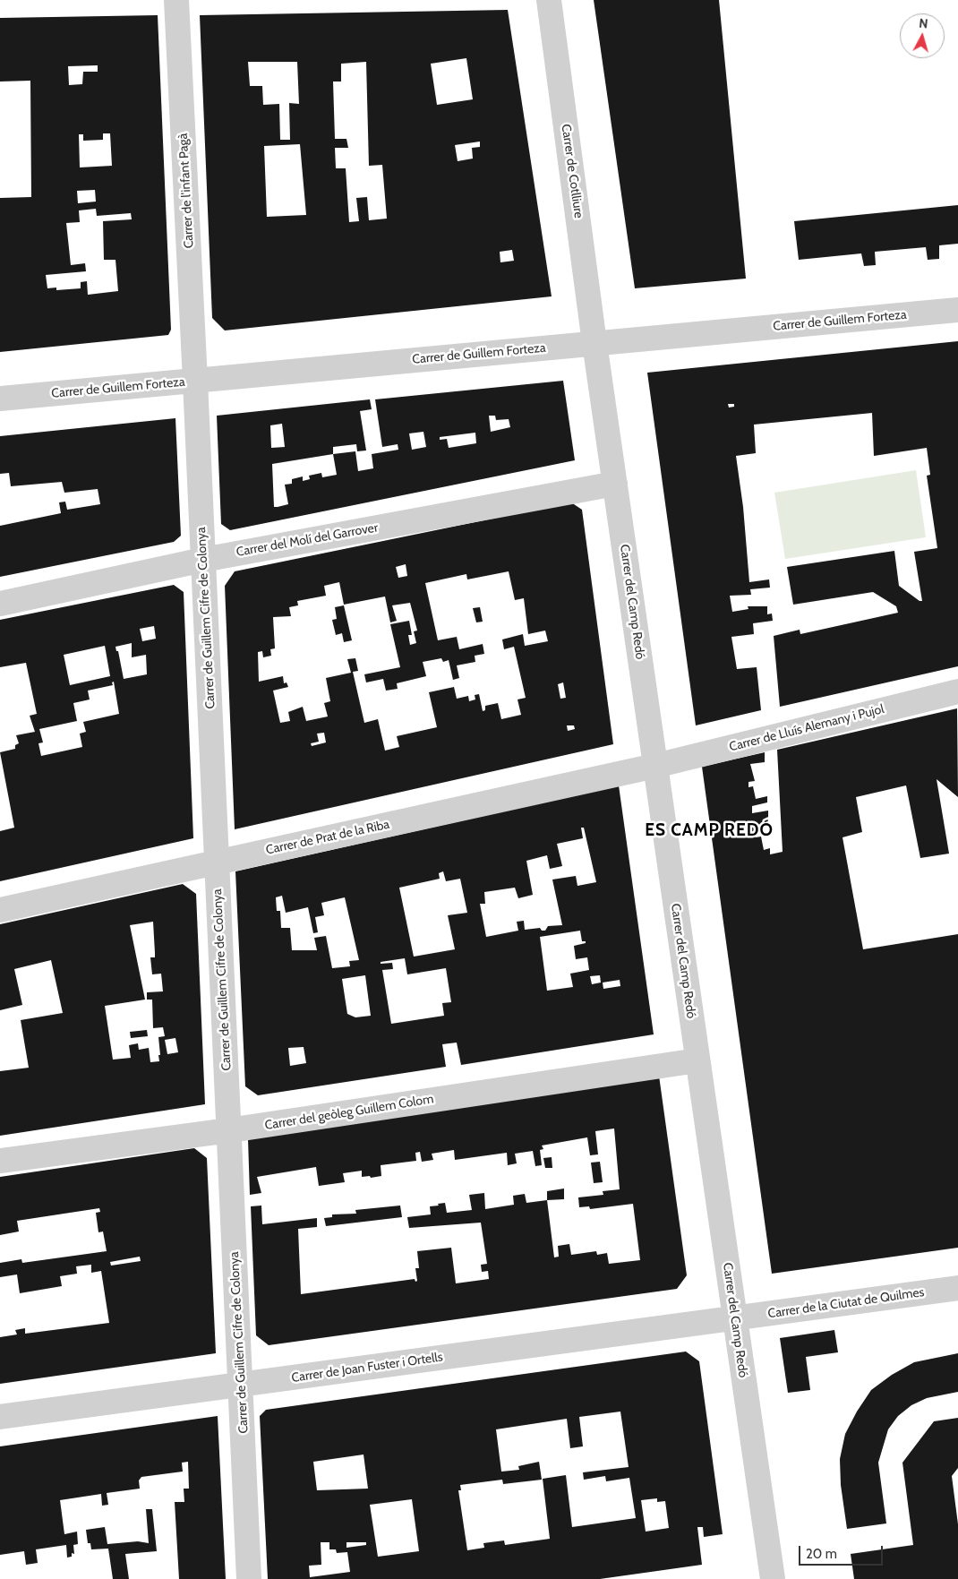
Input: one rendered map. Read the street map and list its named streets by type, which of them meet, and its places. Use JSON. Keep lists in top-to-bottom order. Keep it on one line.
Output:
{"streets":{"street":["Carrer de Cotlliure","Carrer de l'infant Pagà","Carrer de Guillem Forteza","Carrer del Molí del Garrover","Carrer del Camp Redó","Carrer de Guillem Cifre de Colonya","Carrer de Lluís Alemany i Pujol","Carrer de Prat de la Riba","Carrer del geòleg Guillem Colom","Carrer de la Ciutat de Quilmes","Carrer de Joan Fuster i Ortells"]},"crossings":[["Carrer de Cotlliure","Carrer de Guillem Forteza"],["Carrer de Cotlliure","Carrer del Camp Redó"],["Carrer de l'infant Pagà","Carrer de Guillem Forteza"],["Carrer de l'infant Pagà","Carrer de Guillem Cifre de Colonya"],["Carrer de Guillem Forteza","Carrer del Camp Redó"],["Carrer de Guillem Forteza","Carrer de Guillem Cifre de Colonya"],["Carrer del Molí del Garrover","Carrer del Camp Redó"],["Carrer del Molí del Garrover","Carrer de Guillem Cifre de Colonya"],["Carrer del Camp Redó","Carrer de Lluís Alemany i Pujol"],["Carrer del Camp Redó","Carrer de Prat de la Riba"],["Carrer del Camp Redó","Carrer del geòleg Guillem Colom"],["Carrer del Camp Redó","Carrer de la Ciutat de Quilmes"],["Carrer del Camp Redó","Carrer de Joan Fuster i Ortells"],["Carrer de Guillem Cifre de Colonya","Carrer de Prat de la Riba"],["Carrer de Guillem Cifre de Colonya","Carrer del geòleg Guillem Colom"],["Carrer de Guillem Cifre de Colonya","Carrer de Joan Fuster i Ortells"],["Carrer de Lluís Alemany i Pujol","Carrer de Prat de la Riba"],["Carrer de la Ciutat de Quilmes","Carrer de Joan Fuster i Ortells"]],"districts":["ES CAMP REDÓ"],"scale_bar":"20 m","north":"top"}
